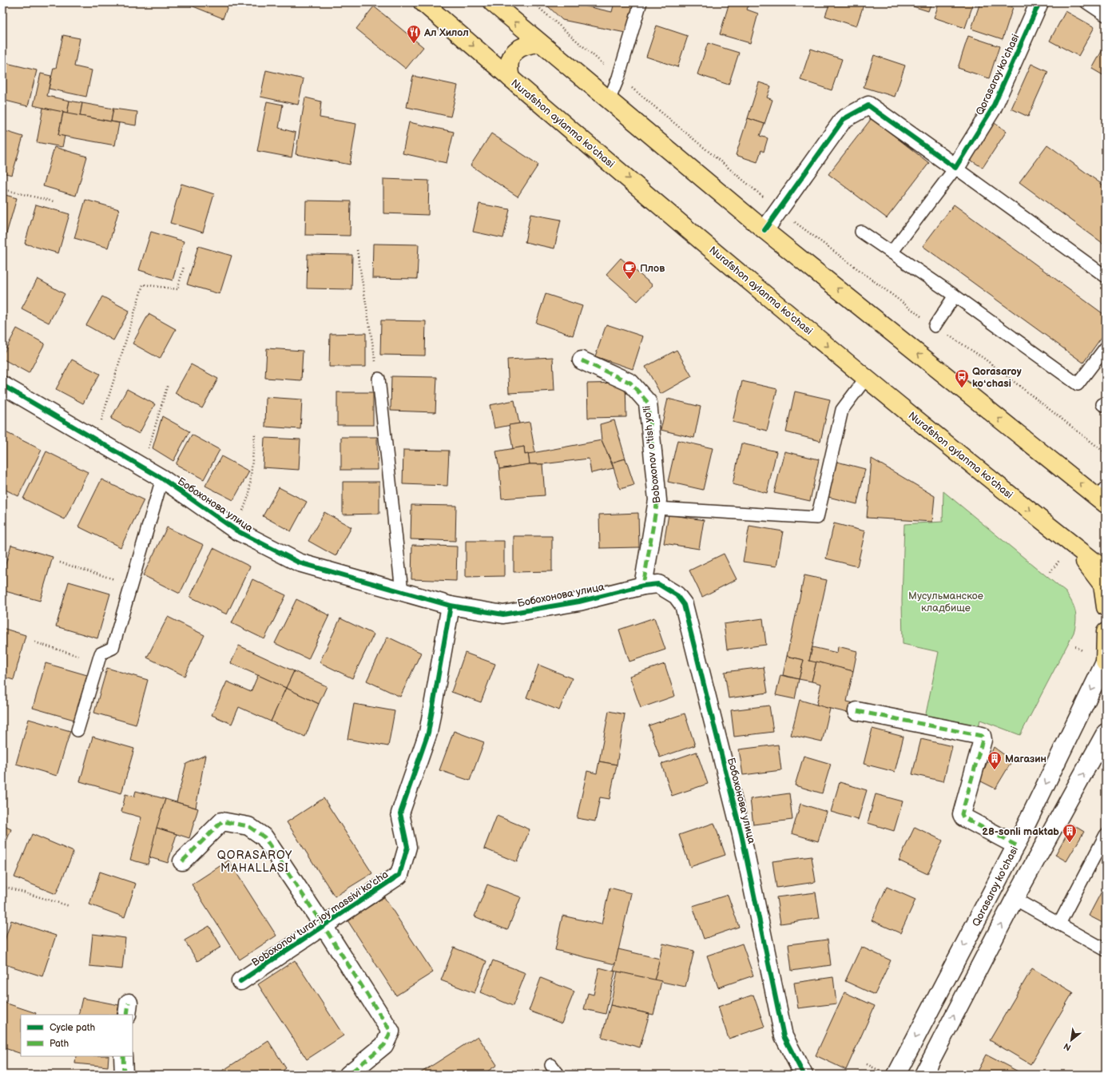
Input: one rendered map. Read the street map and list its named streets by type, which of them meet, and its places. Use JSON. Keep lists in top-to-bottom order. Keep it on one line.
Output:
{"streets":{"main road":["Nurafshon aylanma ko'chasi"],"street":["Qorasaroy ko'chasi","Boboxonov o'tish yo'li","Бобохонова улица","Boboxonov turar-joy massivi ko'cha"]},"crossings":[["Boboxonov o'tish yo'li","Бобохонова улица"],["Бобохонова улица","Boboxonov turar-joy massivi ko'cha"]],"districts":["QORASAROY MAHALLASI"],"parks":["Мусульманское кладбище"],"places":{"restaurant":["Ал Хилол"],"cafe":["Плов"],"bus stop":["Qorasaroy koʻchasi"],"building":["Магазин","28-sonli maktab"]},"legend":["Cycle path","Path"],"north":"bottom left"}
